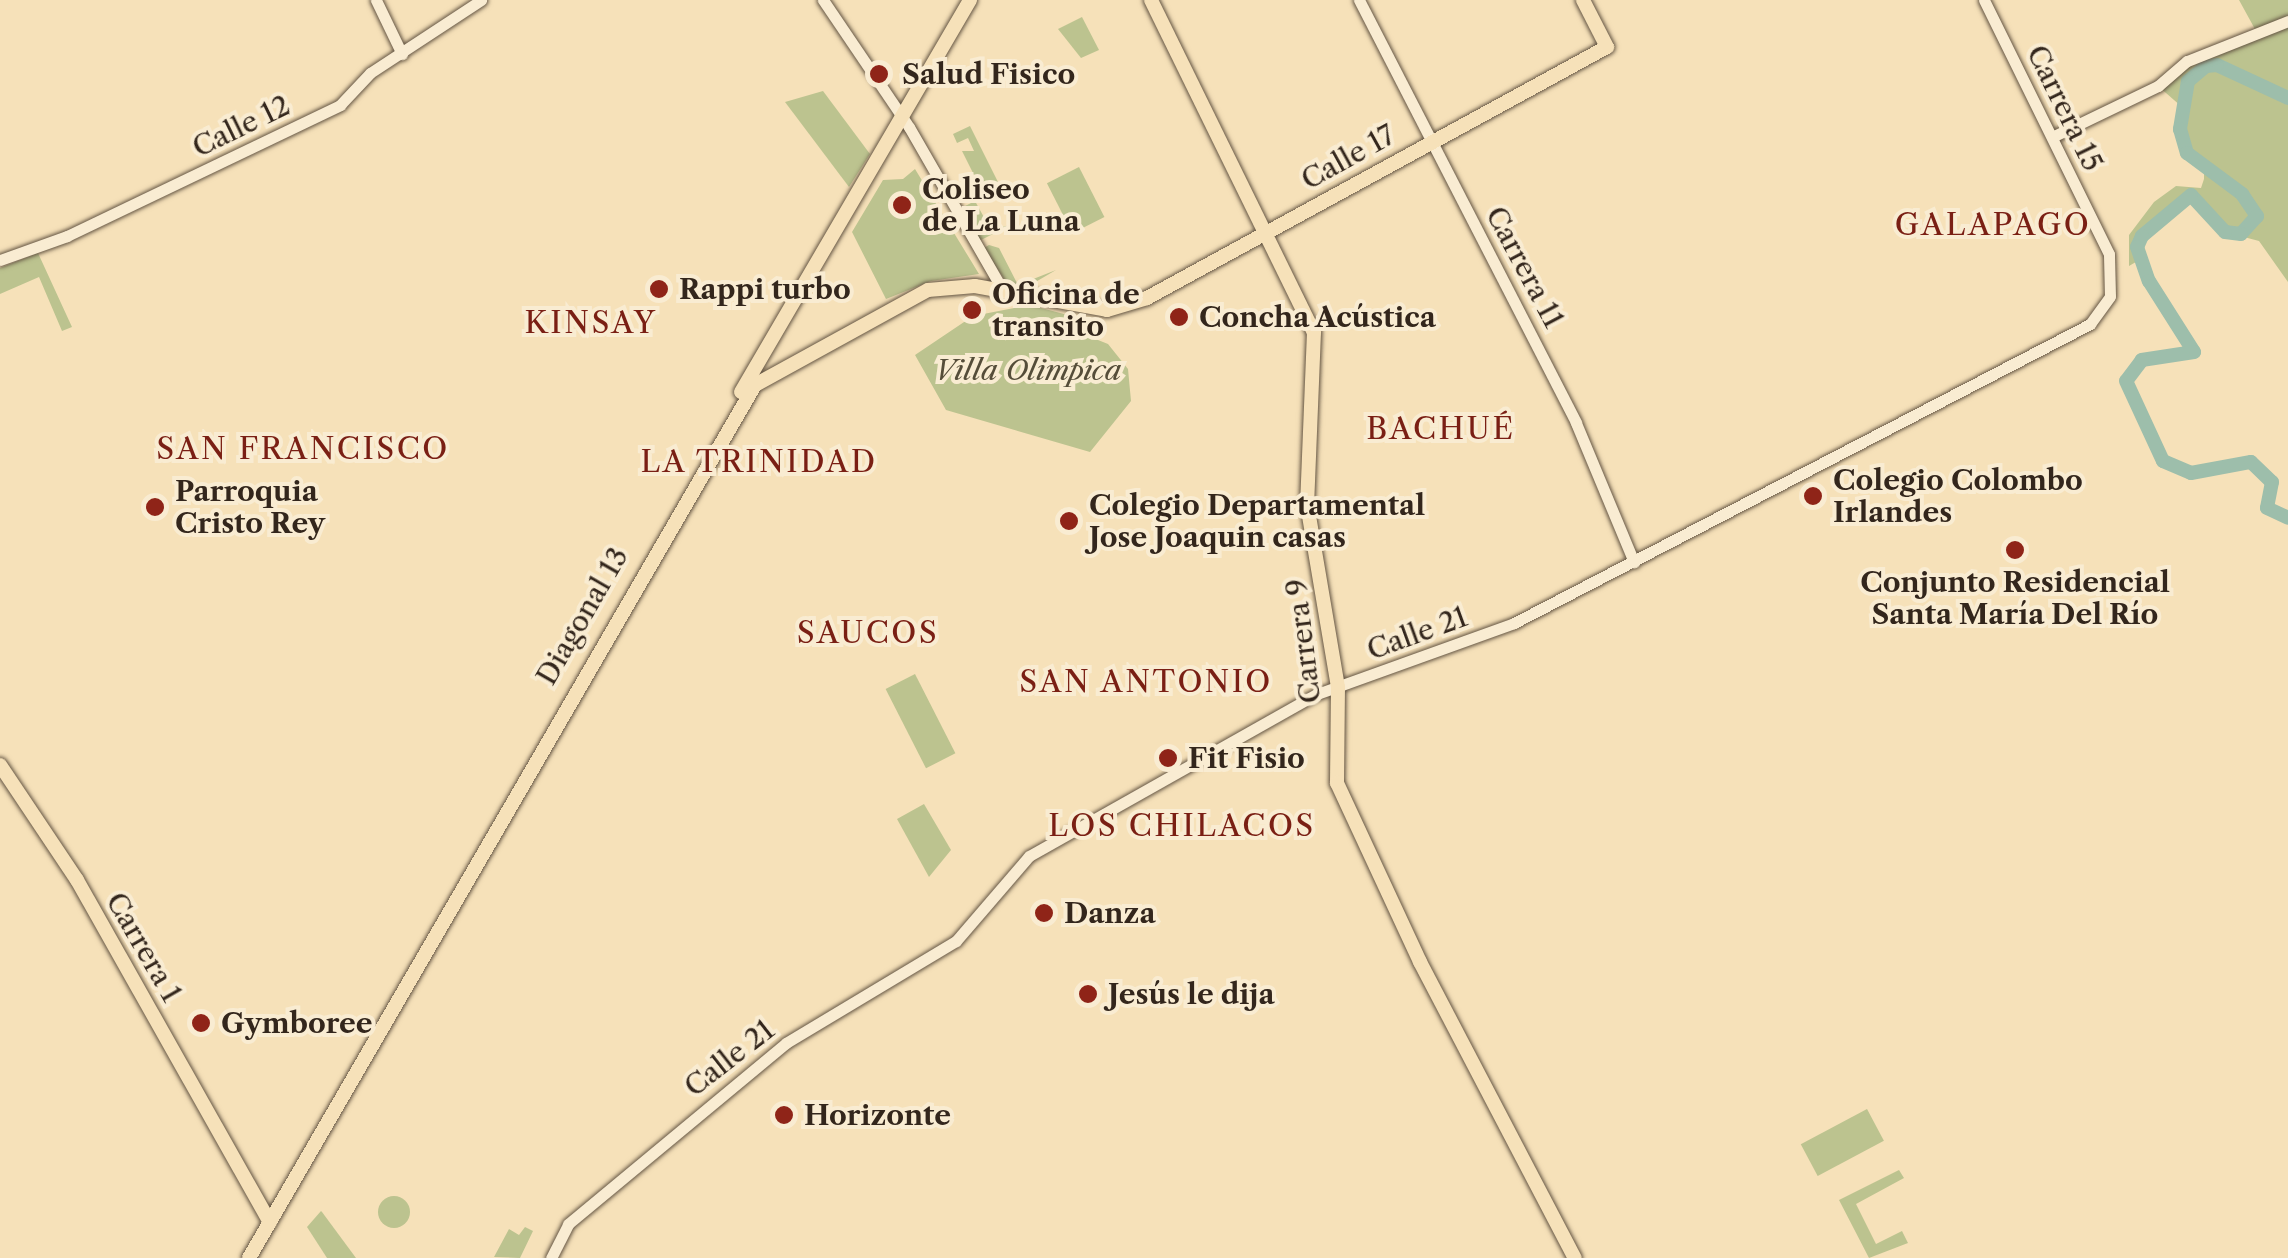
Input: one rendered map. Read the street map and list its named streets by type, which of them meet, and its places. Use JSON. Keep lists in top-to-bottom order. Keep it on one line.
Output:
{"streets":{"main road":["Calle 17","Diagonal 13","Carrera 9","Carrera 1"],"street":["Carrera 15","Calle 12","Carrera 11","Calle 21"]},"crossings":[["Carrera 15","Calle 21"],["Calle 17","Carrera 11"],["Calle 17","Diagonal 13"],["Calle 17","Carrera 9"],["Carrera 11","Calle 21"],["Diagonal 13","Carrera 1"],["Calle 21","Carrera 9"]],"districts":["GALAPAGO","KINSAY","BACHUÉ","SAN FRANCISCO","LA TRINIDAD","SAUCOS","SAN ANTONIO","LOS CHILACOS"],"parks":["Villa Olimpica"],"places":["Salud Fisico","Coliseo de La Luna","Rappi turbo","Oficina de transito","Concha Acústica","Colegio Colombo Irlandes","Parroquia Cristo Rey","Colegio Departamental Jose Joaquin casas","Conjunto Residencial Santa María Del Río","Fit Fisio","Danza","Jesús le dija","Gymboree","Horizonte"]}
